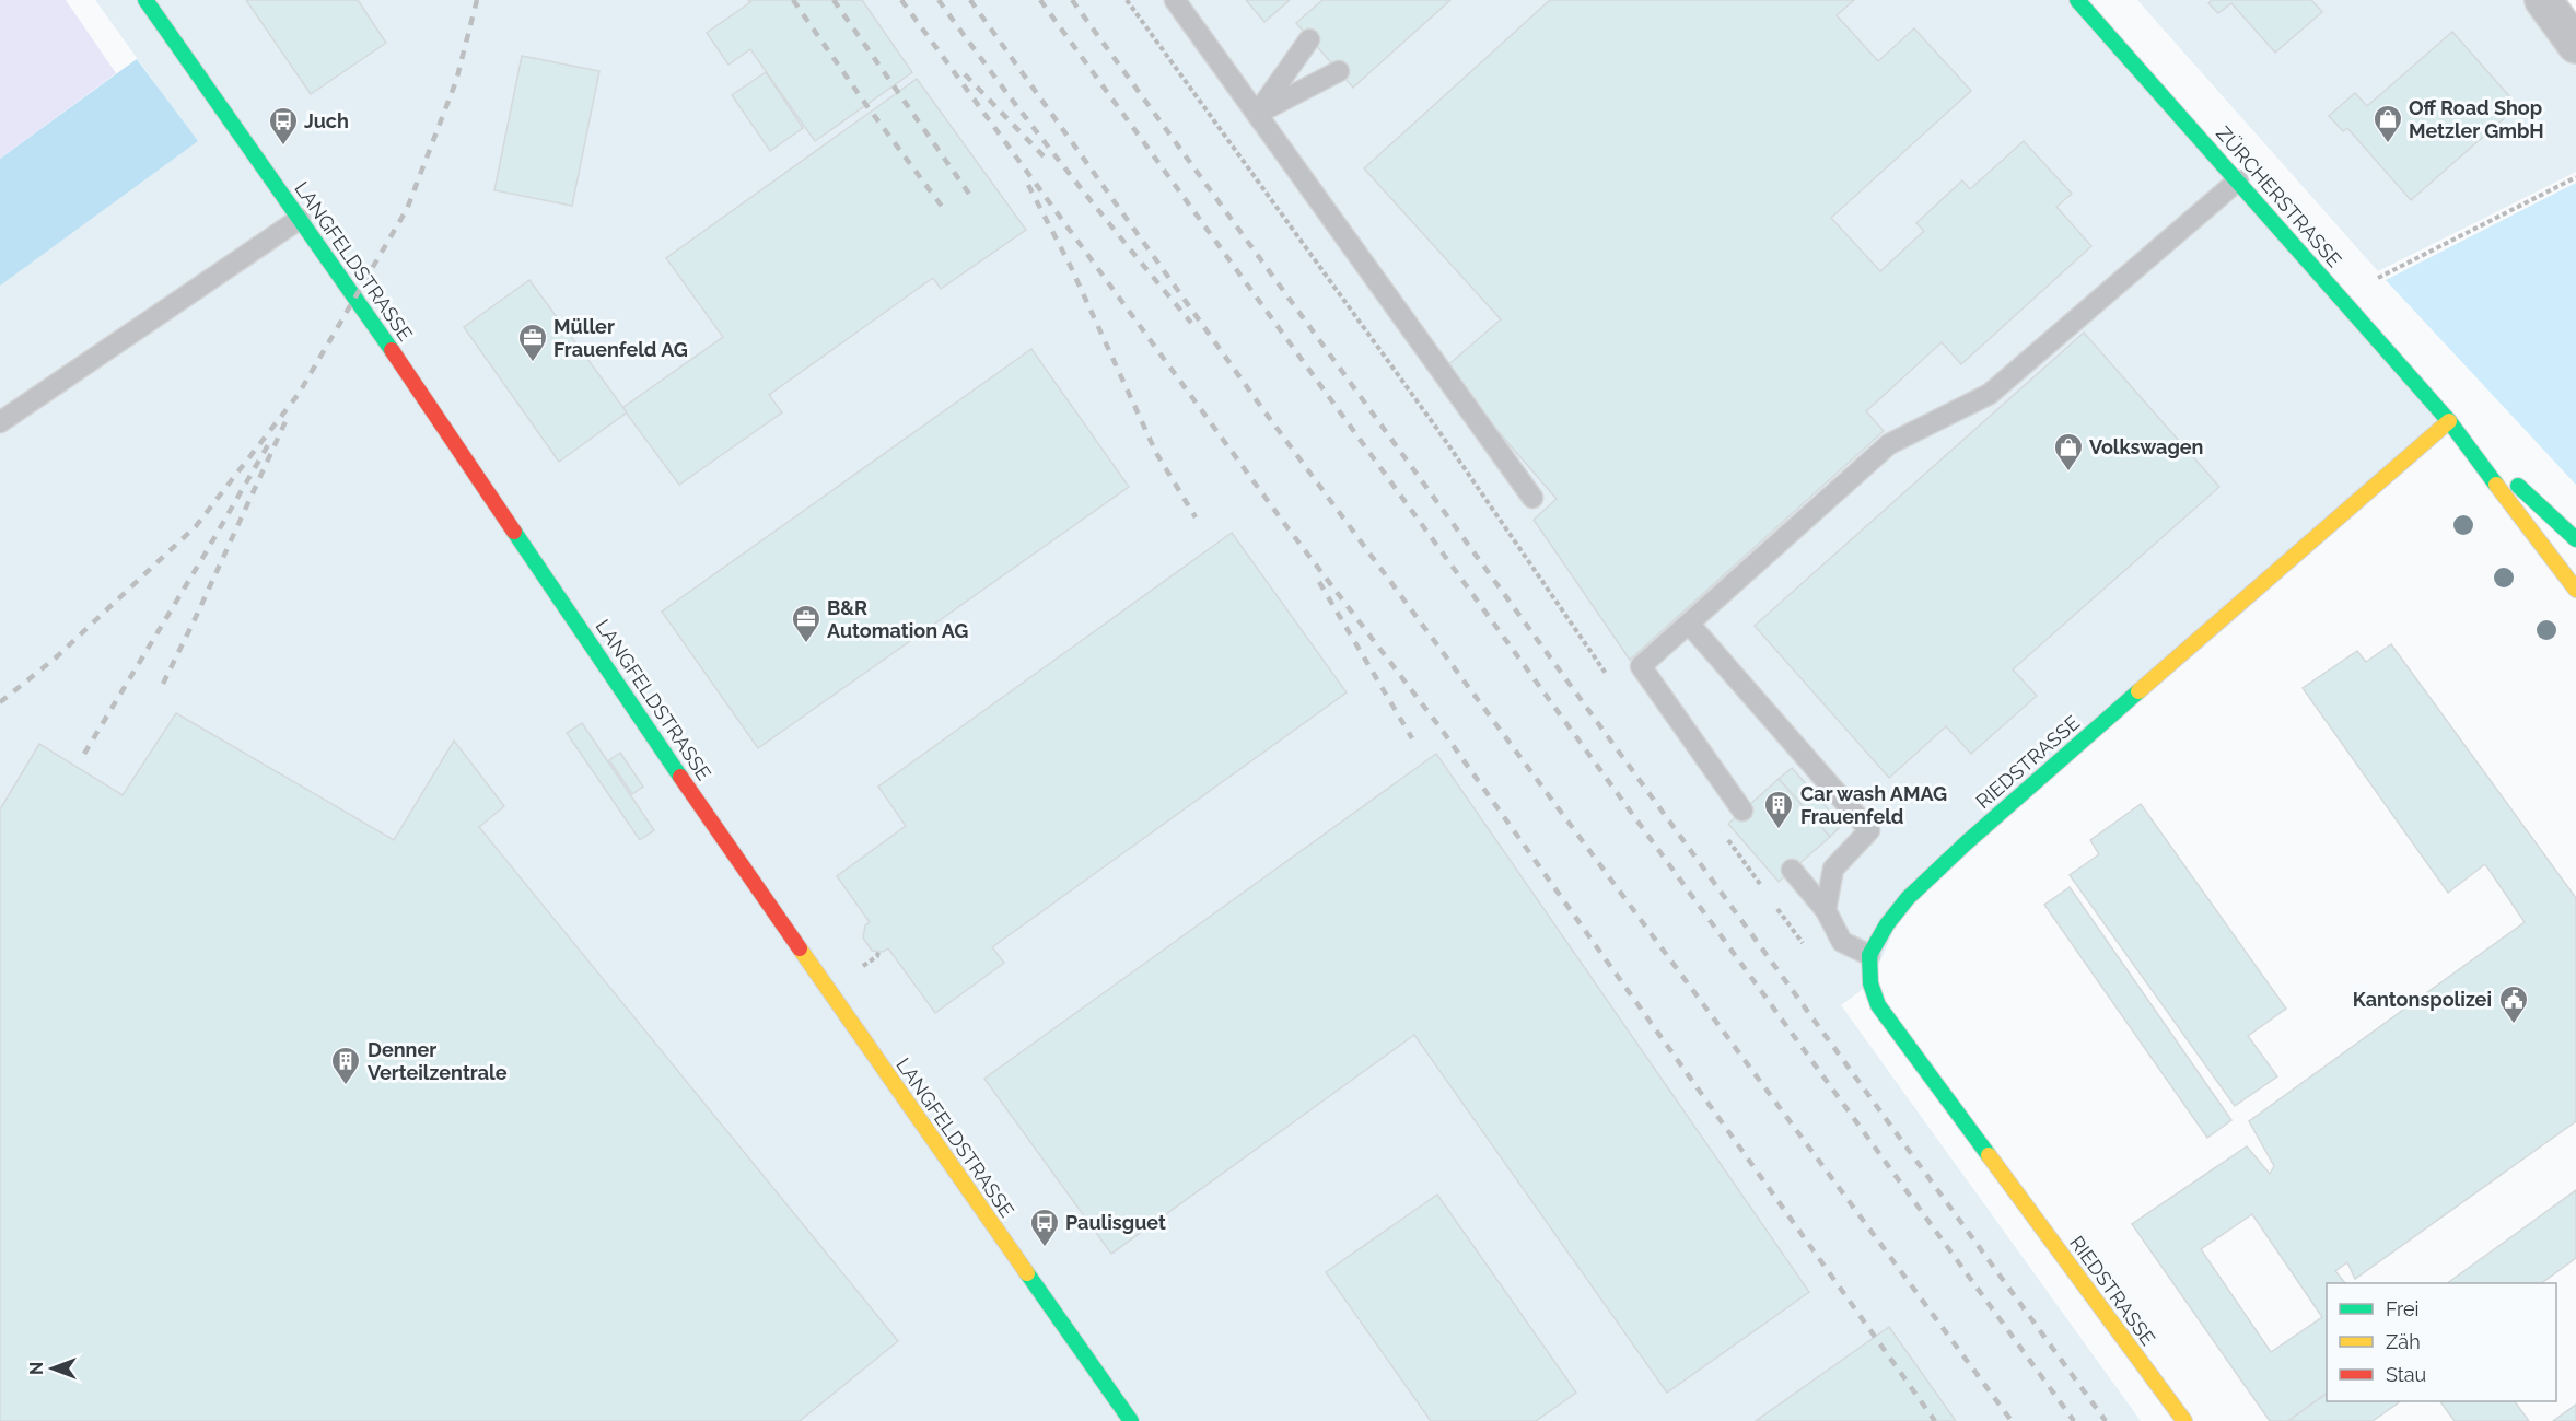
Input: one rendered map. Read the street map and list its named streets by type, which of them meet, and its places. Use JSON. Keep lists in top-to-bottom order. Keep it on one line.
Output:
{"streets":{"street":["ZÜRCHERSTRASSE","LANGFELDSTRASSE","RIEDSTRASSE"]},"crossings":[["ZÜRCHERSTRASSE","RIEDSTRASSE"]],"places":{"shop":["Off Road Shop Metzler GmbH","Volkswagen"],"bus stop":["Juch","Paulisguet"],"office":["Müller Frauenfeld AG","B&R Automation AG"],"building":["Car wash AMAG Frauenfeld","Denner Verteilzentrale"],"public building":["Kantonspolizei"]},"legend":["Frei","Zäh","Stau"],"north":"left"}
